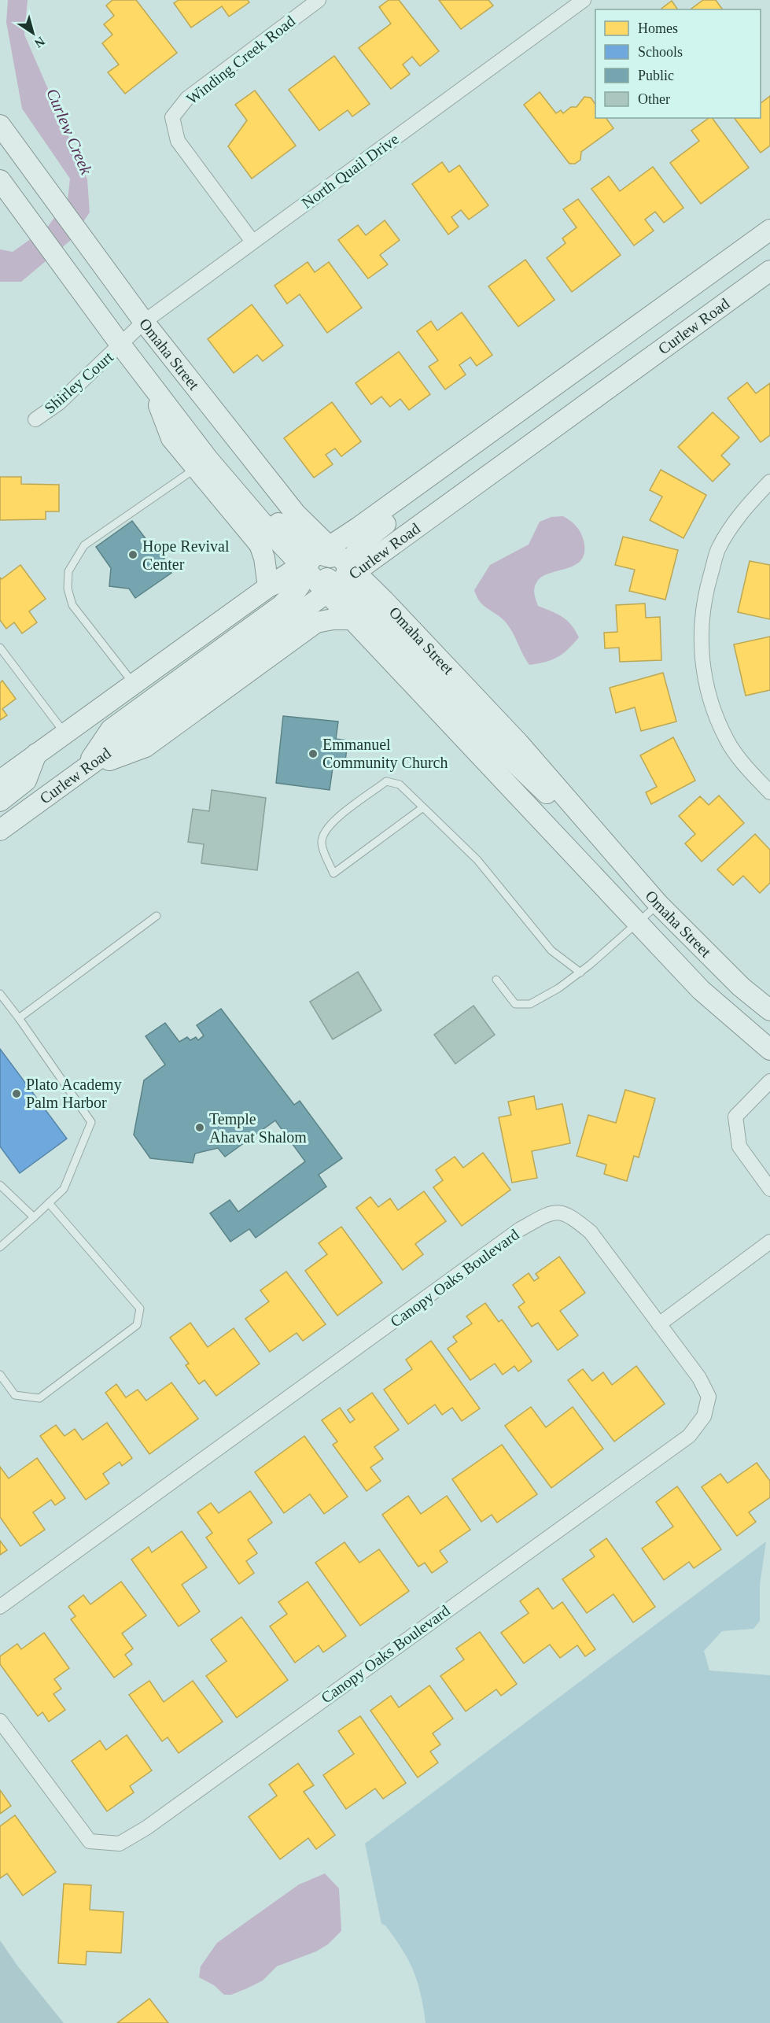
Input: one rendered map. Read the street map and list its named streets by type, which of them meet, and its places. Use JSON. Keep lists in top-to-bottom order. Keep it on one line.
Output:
{"streets":{"main road":["Curlew Road","Omaha Street"],"street":["Winding Creek Road","North Quail Drive","Shirley Court","Canopy Oaks Boulevard"]},"crossings":[["Winding Creek Road","North Quail Drive"],["North Quail Drive","Omaha Street"],["North Quail Drive","Shirley Court"],["Curlew Road","Omaha Street"],["Omaha Street","Shirley Court"]],"water":["Curlew Creek"],"places":["Hope Revival Center","Emmanuel Community Church","Plato Academy Palm Harbor","Temple Ahavat Shalom"],"legend":["Homes","Schools","Public","Other"],"north":"bottom right"}
